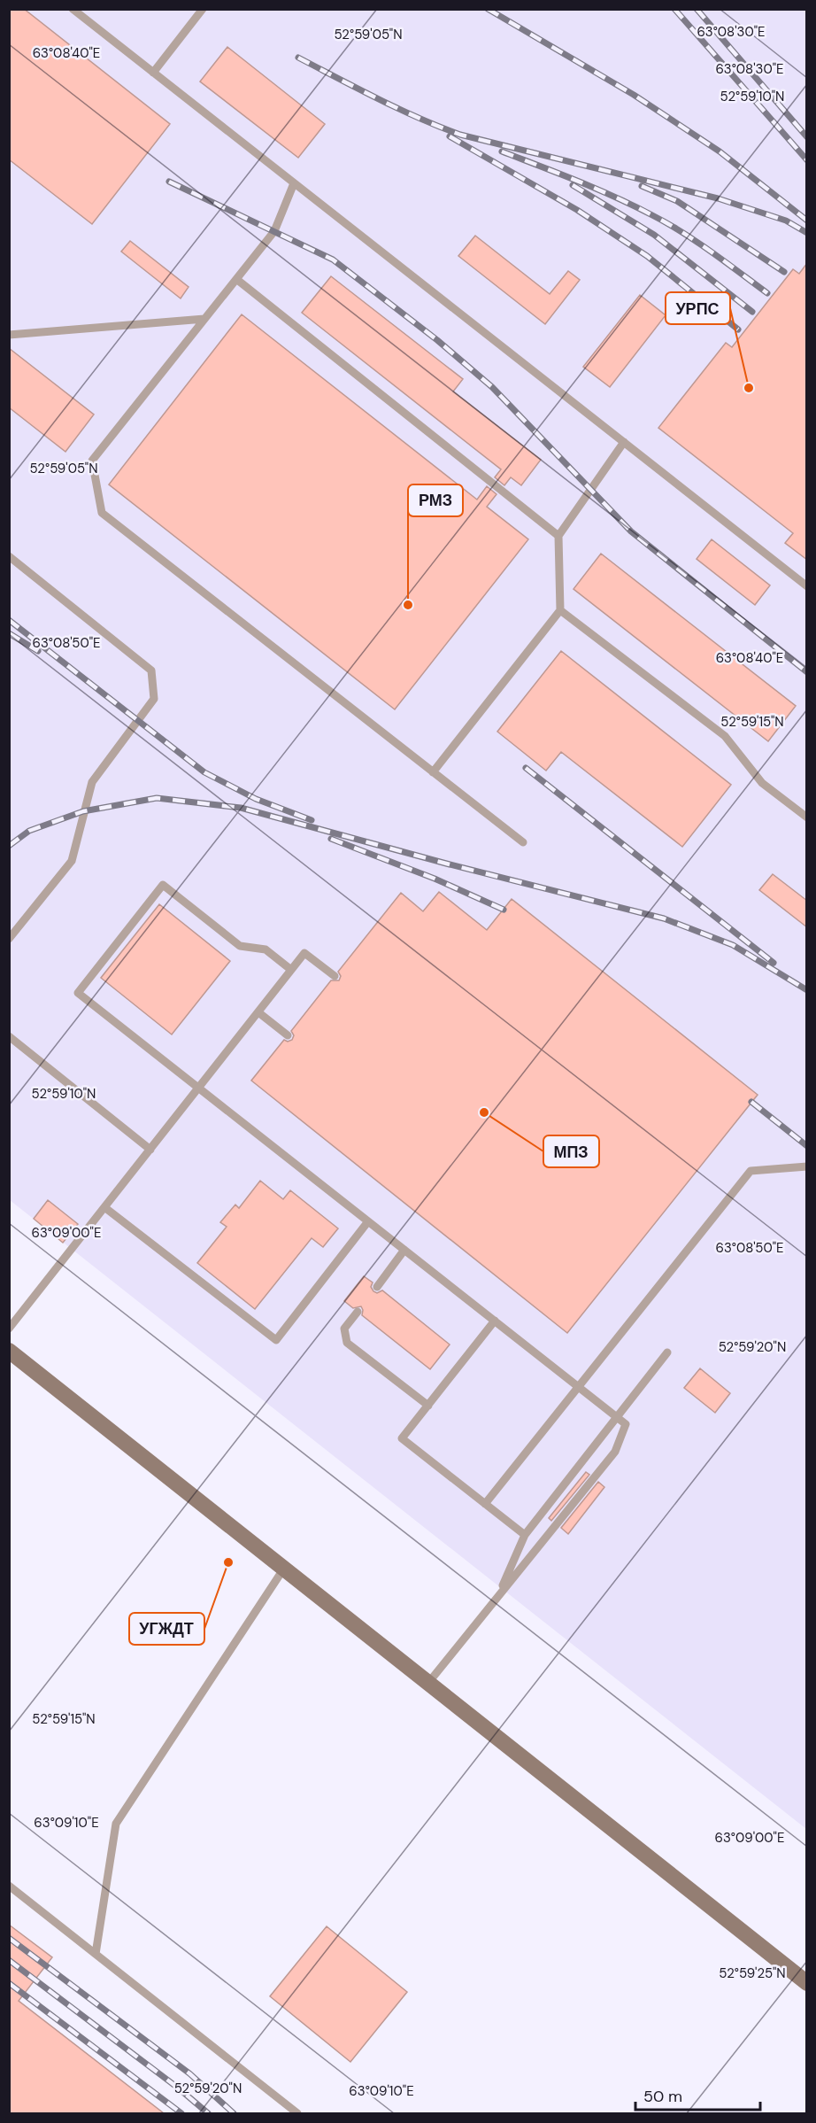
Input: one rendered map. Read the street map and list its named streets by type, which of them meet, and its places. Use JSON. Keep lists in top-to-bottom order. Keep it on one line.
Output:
{"places":["УРПС","РМЗ","МПЗ","УГЖДТ"],"scale_bar":"50 m","coordinates":["63°08'30\"E","52°59'05\"N","63°08'40\"E","52°59'10\"N","63°08'50\"E","52°59'15\"N","63°09'00\"E","52°59'20\"N","63°09'10\"E","52°59'25\"N"]}
